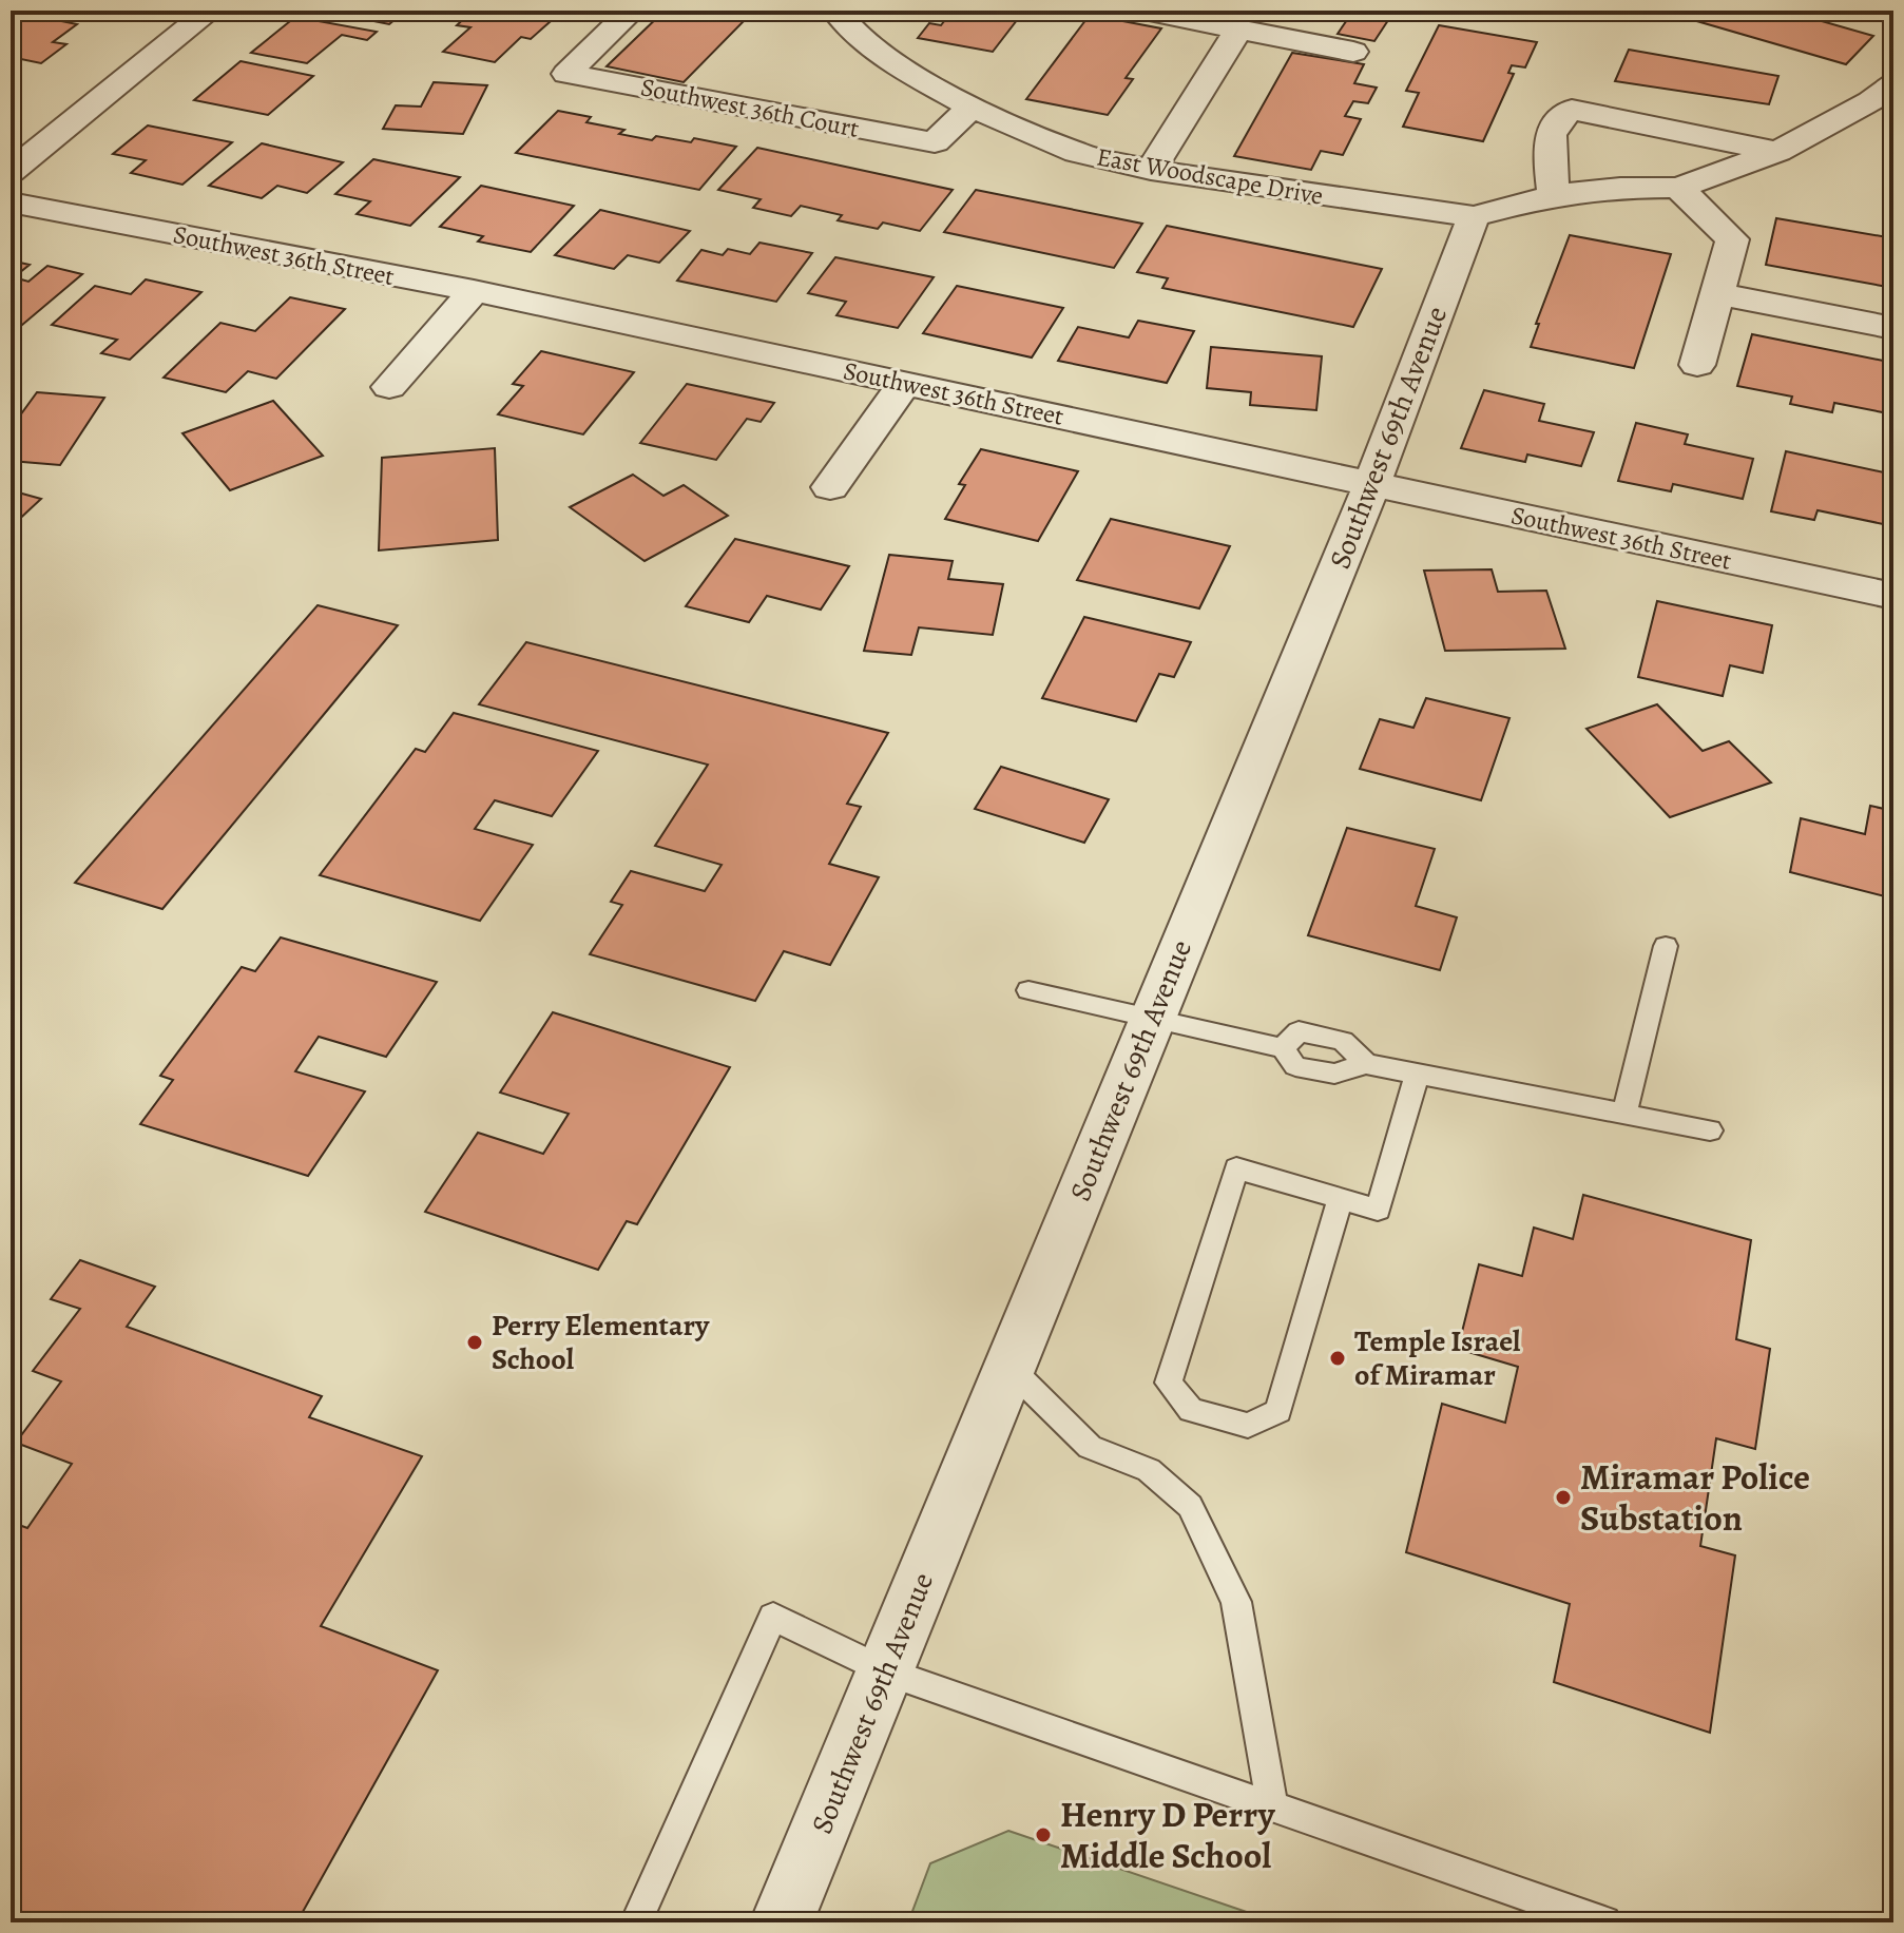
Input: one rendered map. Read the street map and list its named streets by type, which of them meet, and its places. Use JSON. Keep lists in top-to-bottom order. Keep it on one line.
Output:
{"streets":{"street":["Southwest 36th Court","East Woodscape Drive","Southwest 36th Street","Southwest 69th Avenue"]},"crossings":[["Southwest 36th Court","East Woodscape Drive"],["East Woodscape Drive","Southwest 69th Avenue"],["Southwest 36th Street","Southwest 69th Avenue"]],"places":["Perry Elementary School","Temple Israel of Miramar","Miramar Police Substation","Henry D Perry Middle School"]}
